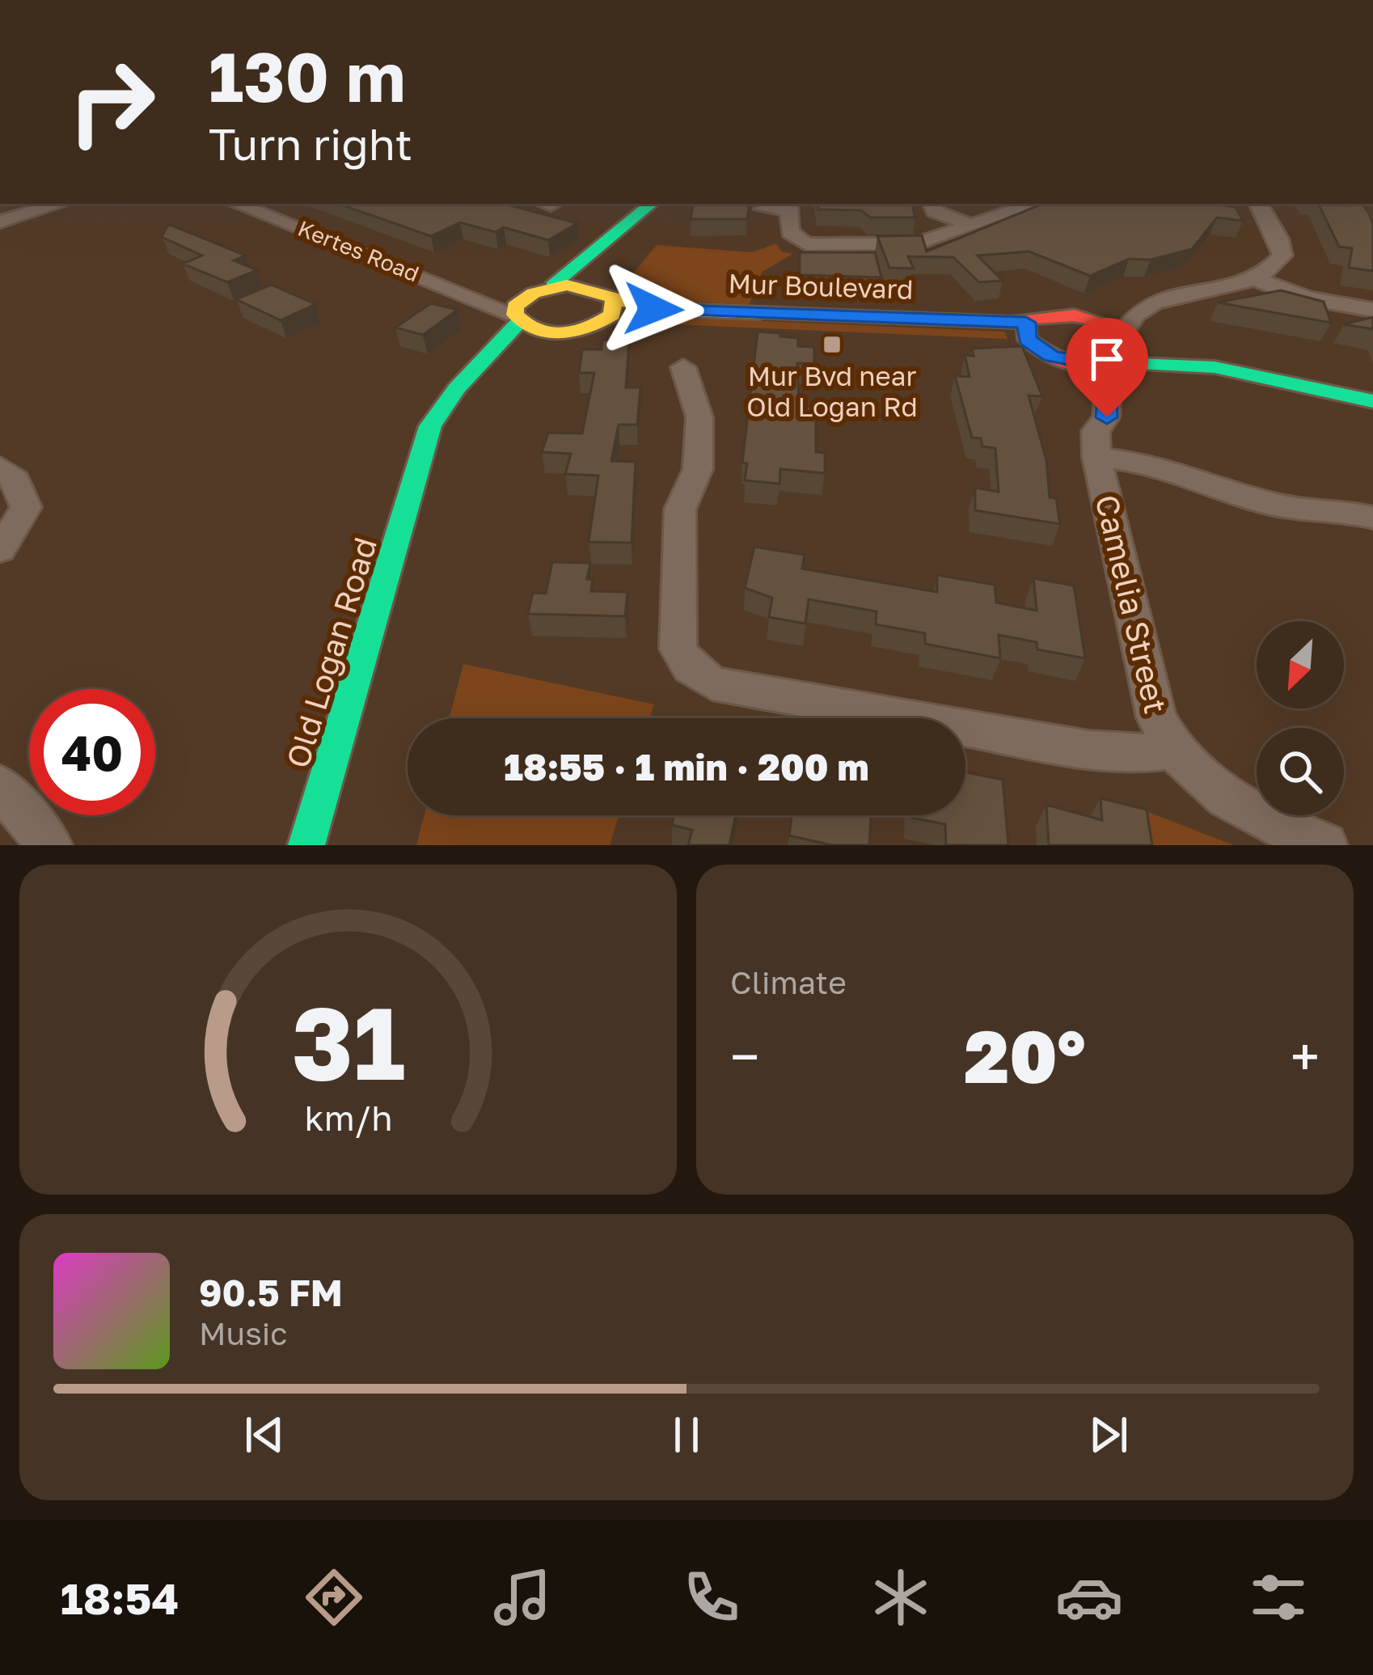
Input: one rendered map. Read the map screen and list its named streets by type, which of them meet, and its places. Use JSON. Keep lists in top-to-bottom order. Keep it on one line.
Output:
{"streets":{"main road":["Mur Boulevard","Old Logan Road"],"street":["Kertes Road","Camelia Street"]},"crossings":[["Kertes Road","Mur Boulevard"],["Kertes Road","Old Logan Road"],["Mur Boulevard","Old Logan Road"]],"places":{"transit":["Mur Bvd near Old Logan Rd"]},"north":"bottom left","page":{"turn":["130 m","Turn right"],"limit":"40","trip":"18:55 · 1 min · 200 m","tile":"Climate","heat":["−","20°","+"],"song":["90.5 FM","Music"],"tabs":"18:54","gauge":["31","km/h"]}}
